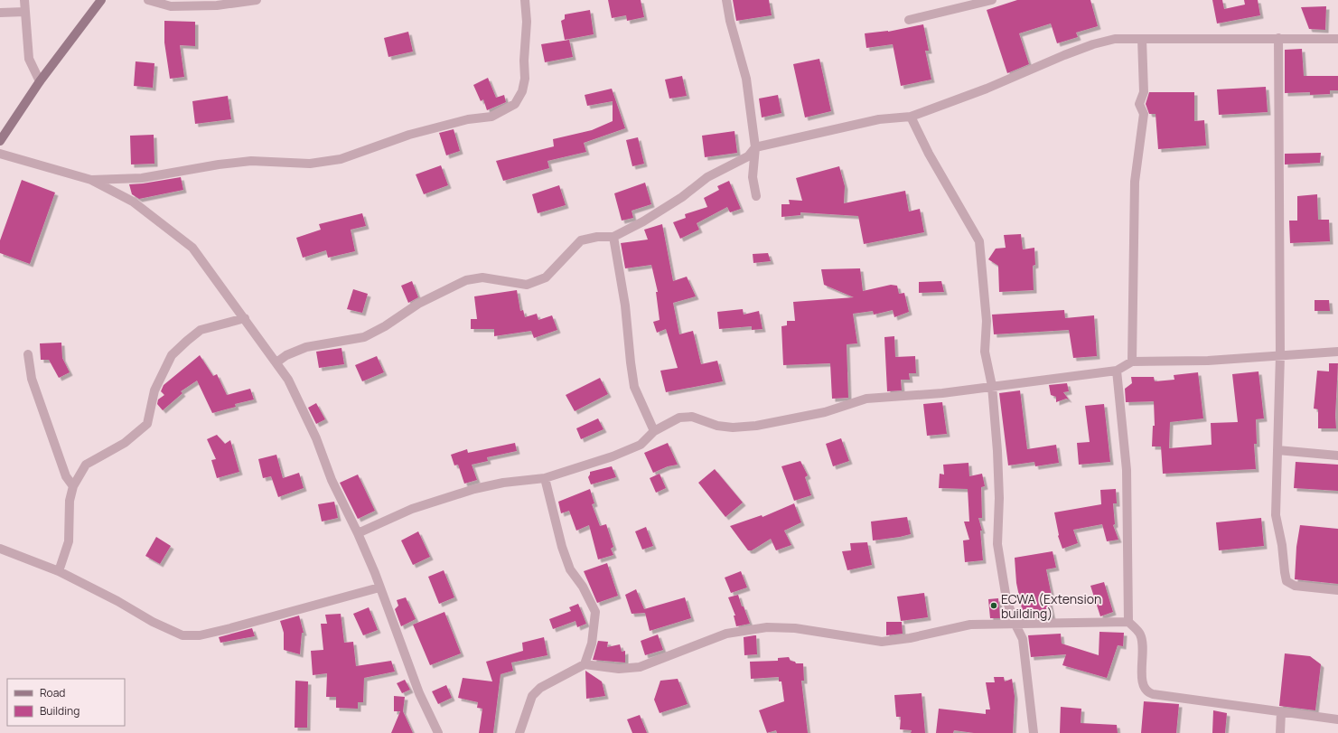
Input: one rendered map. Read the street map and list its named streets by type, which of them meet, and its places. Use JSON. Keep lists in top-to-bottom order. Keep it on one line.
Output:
{"places":["ECWA (Extension building)"],"legend":["Road","Building"]}
